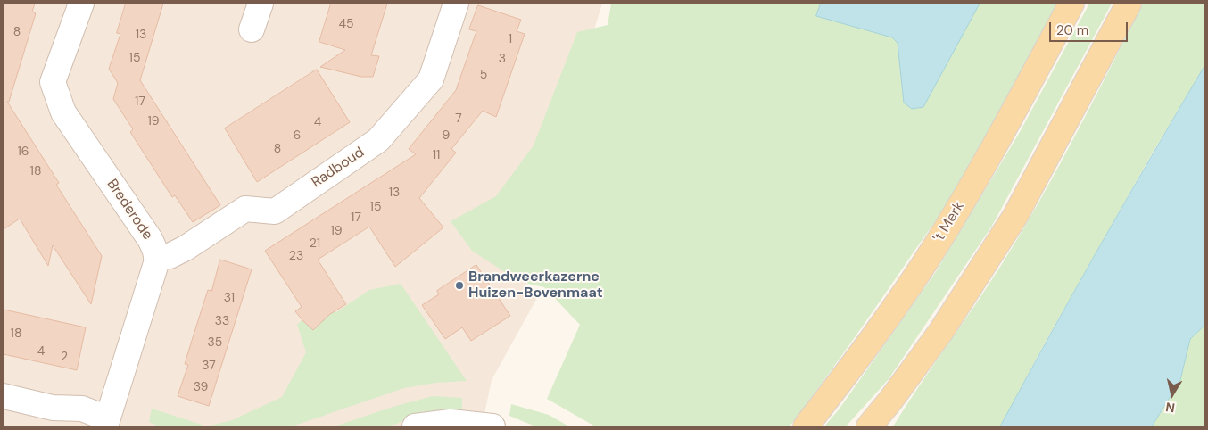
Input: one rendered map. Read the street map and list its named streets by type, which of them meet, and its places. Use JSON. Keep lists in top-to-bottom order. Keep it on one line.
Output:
{"streets":{"main road":["'t Merk"],"street":["Radboud","Brederode"]},"crossings":[["Radboud","Brederode"]],"places":["Brandweerkazerne Huizen-Bovenmaat"],"house_numbers":["45","8","13","1","15","3","5","17","7","19","4","6","9","8","16","11","18","13","15","17","19","21","23","31","33","18","35","4","2","37","39"],"scale_bar":"20 m","north":"bottom"}
